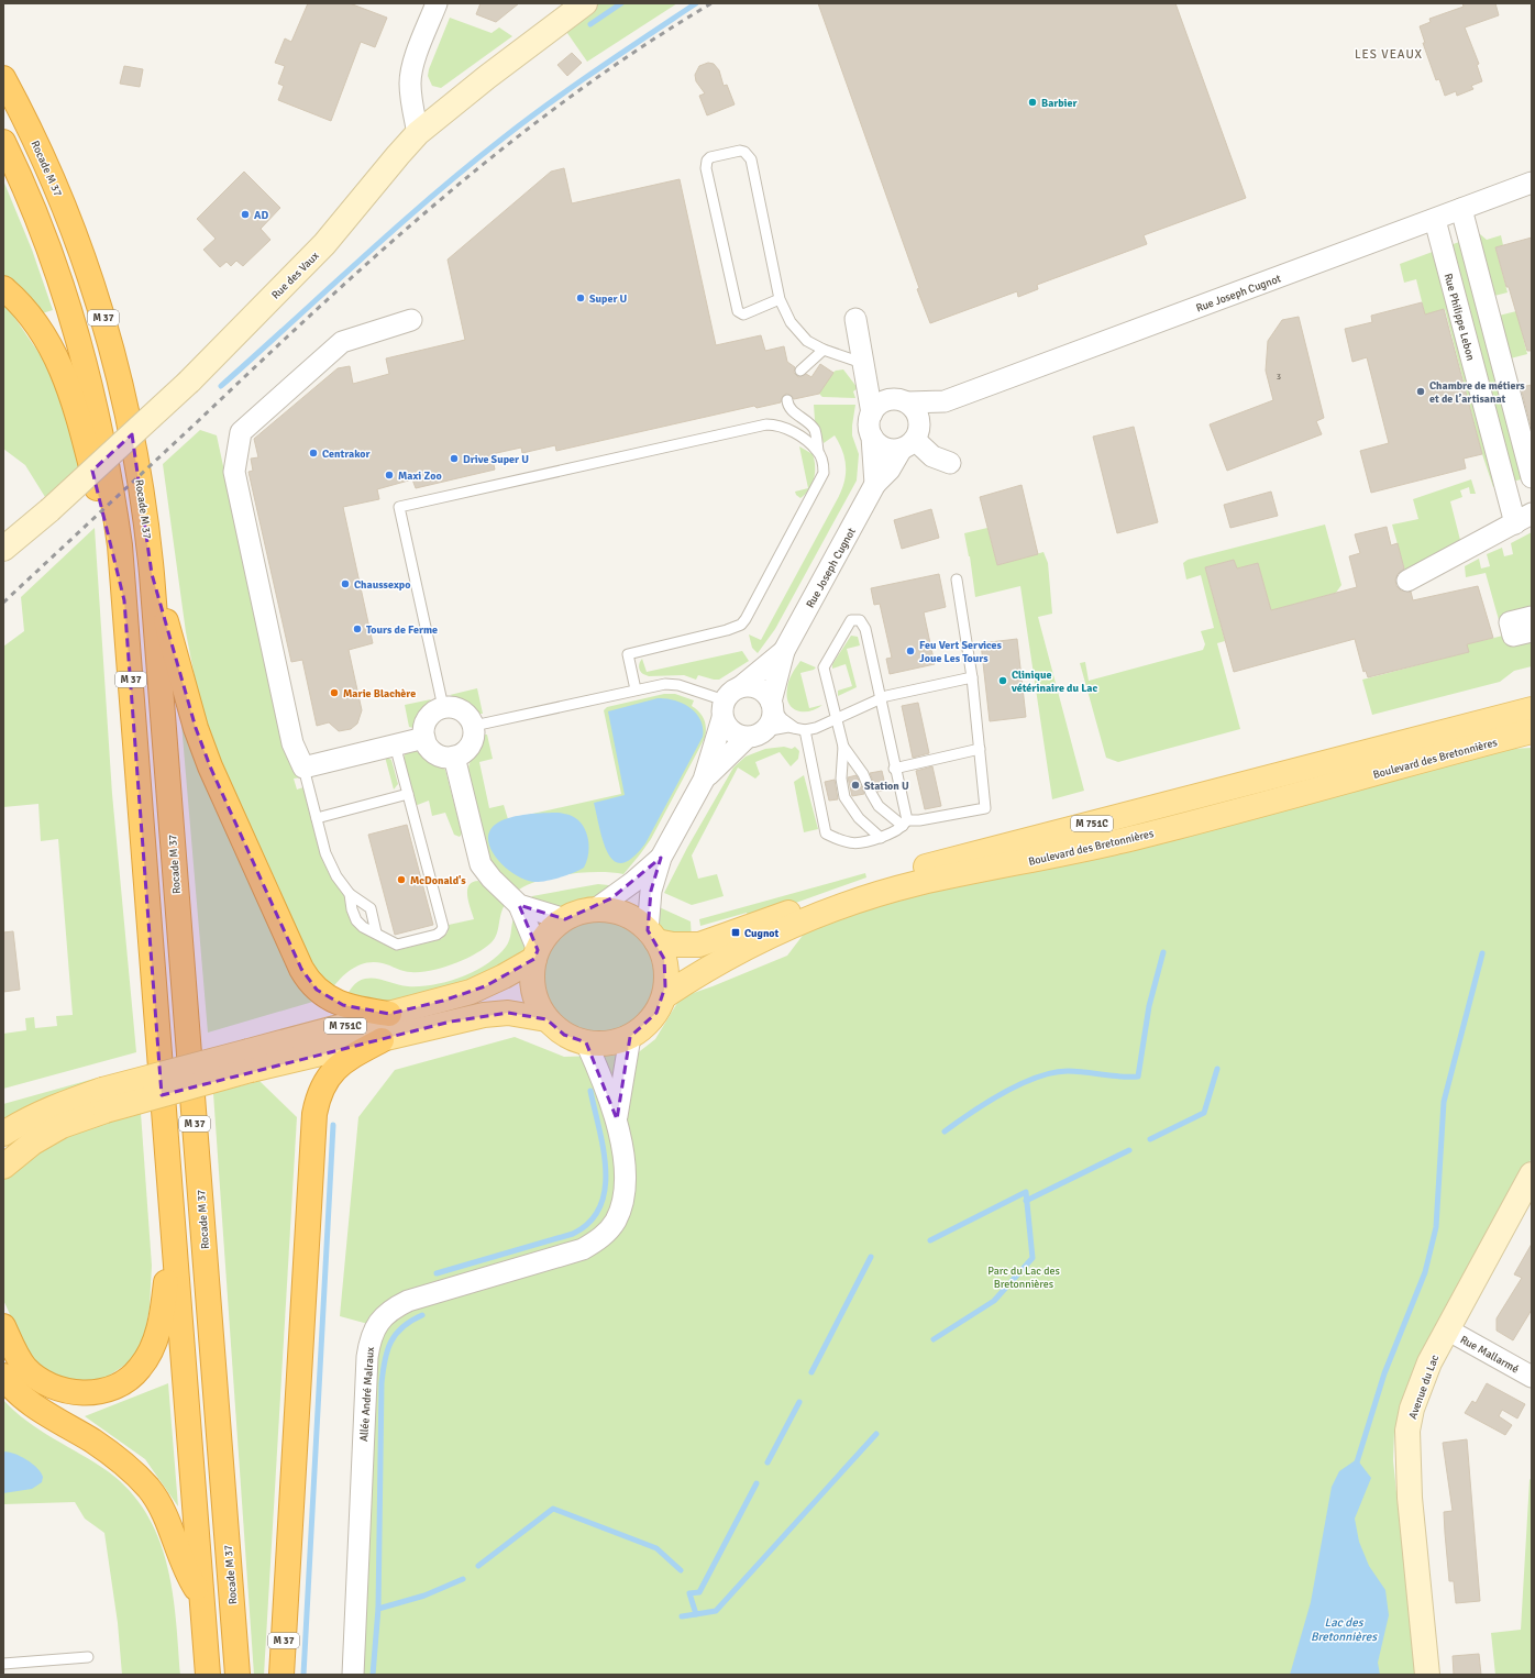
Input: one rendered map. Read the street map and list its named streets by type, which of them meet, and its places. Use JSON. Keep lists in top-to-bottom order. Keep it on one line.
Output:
{"streets":{"highway":["Rocade M 37","M 37"],"main road":["Boulevard des Bretonnières","M 751C"],"street":["Rue des Vaux","Rue Joseph Cugnot","Rue Philippe Lebon","Rue Mallarmé","Avenue du Lac","Allée André Malraux"]},"crossings":[["Rocade M 37","M 37"],["Rue Joseph Cugnot","Rue Philippe Lebon"],["M 37","M 751C"],["Boulevard des Bretonnières","M 751C"],["Boulevard des Bretonnières","Allée André Malraux"],["M 751C","Allée André Malraux"],["Rue Mallarmé","Avenue du Lac"]],"districts":["LES VEAUX"],"water":["Lac des Bretonnières"],"parks":["Parc du Lac des Bretonnières"],"places":{"other":["Barbier","AD","Super U","Chambre de métiers et de l’artisanat","Centrakor","Drive Super U","Maxi Zoo","Chaussexpo","Tours de Ferme","Feu Vert Services Joue Les Tours","Clinique vétérinaire du Lac","Marie Blachère","Station U","McDonald's"],"transit":["Cugnot"]},"house_numbers":["3"]}
